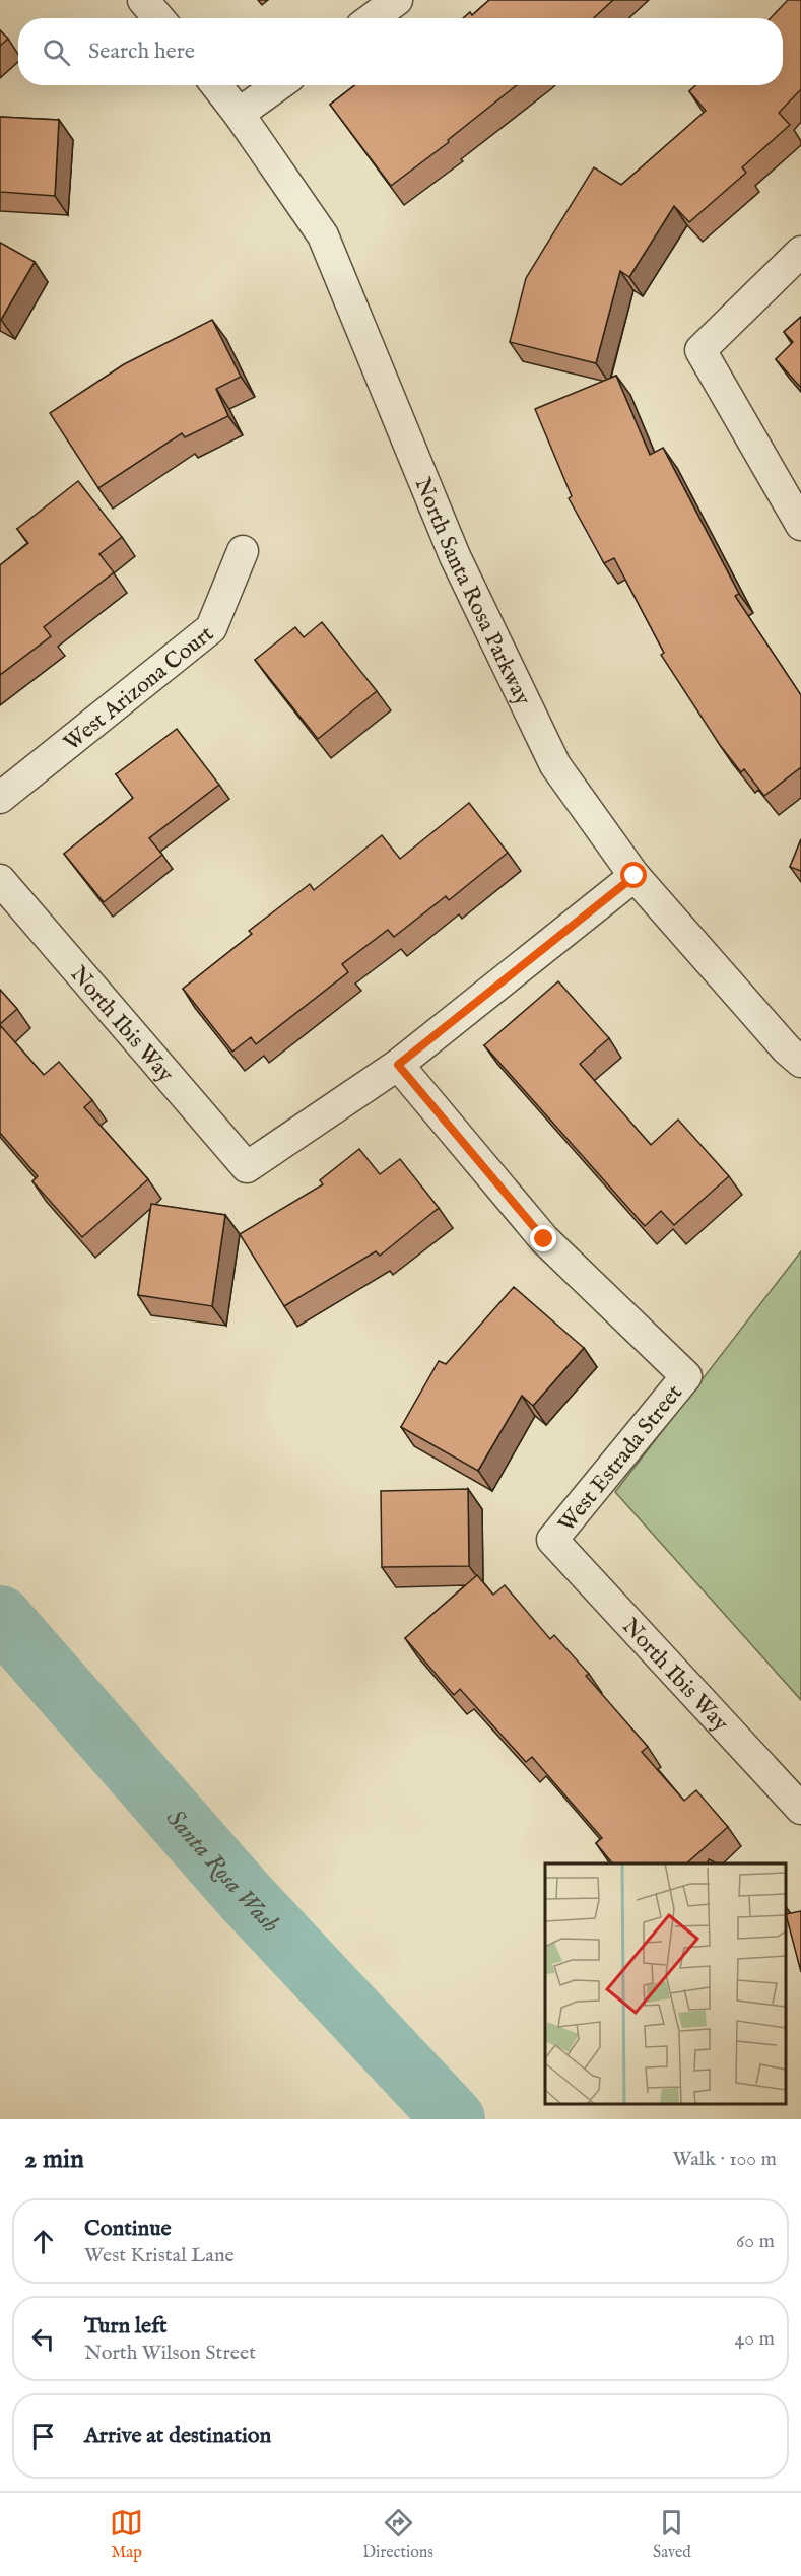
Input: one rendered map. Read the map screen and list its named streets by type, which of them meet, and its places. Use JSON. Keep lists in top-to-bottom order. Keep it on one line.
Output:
{"streets":{"street":["North Santa Rosa Parkway","West Arizona Court","North Ibis Way","West Estrada Street"]},"crossings":[["North Ibis Way","West Estrada Street"]],"water":["Santa Rosa Wash"],"page":{"search":"Search here","heading":["2 min","Walk · 100 m"],"list":[["Continue","West Kristal Lane","60 m"],["Turn left","North Wilson Street","40 m"],"Arrive at destination"],"nav":["Map","Directions","Saved"]}}
